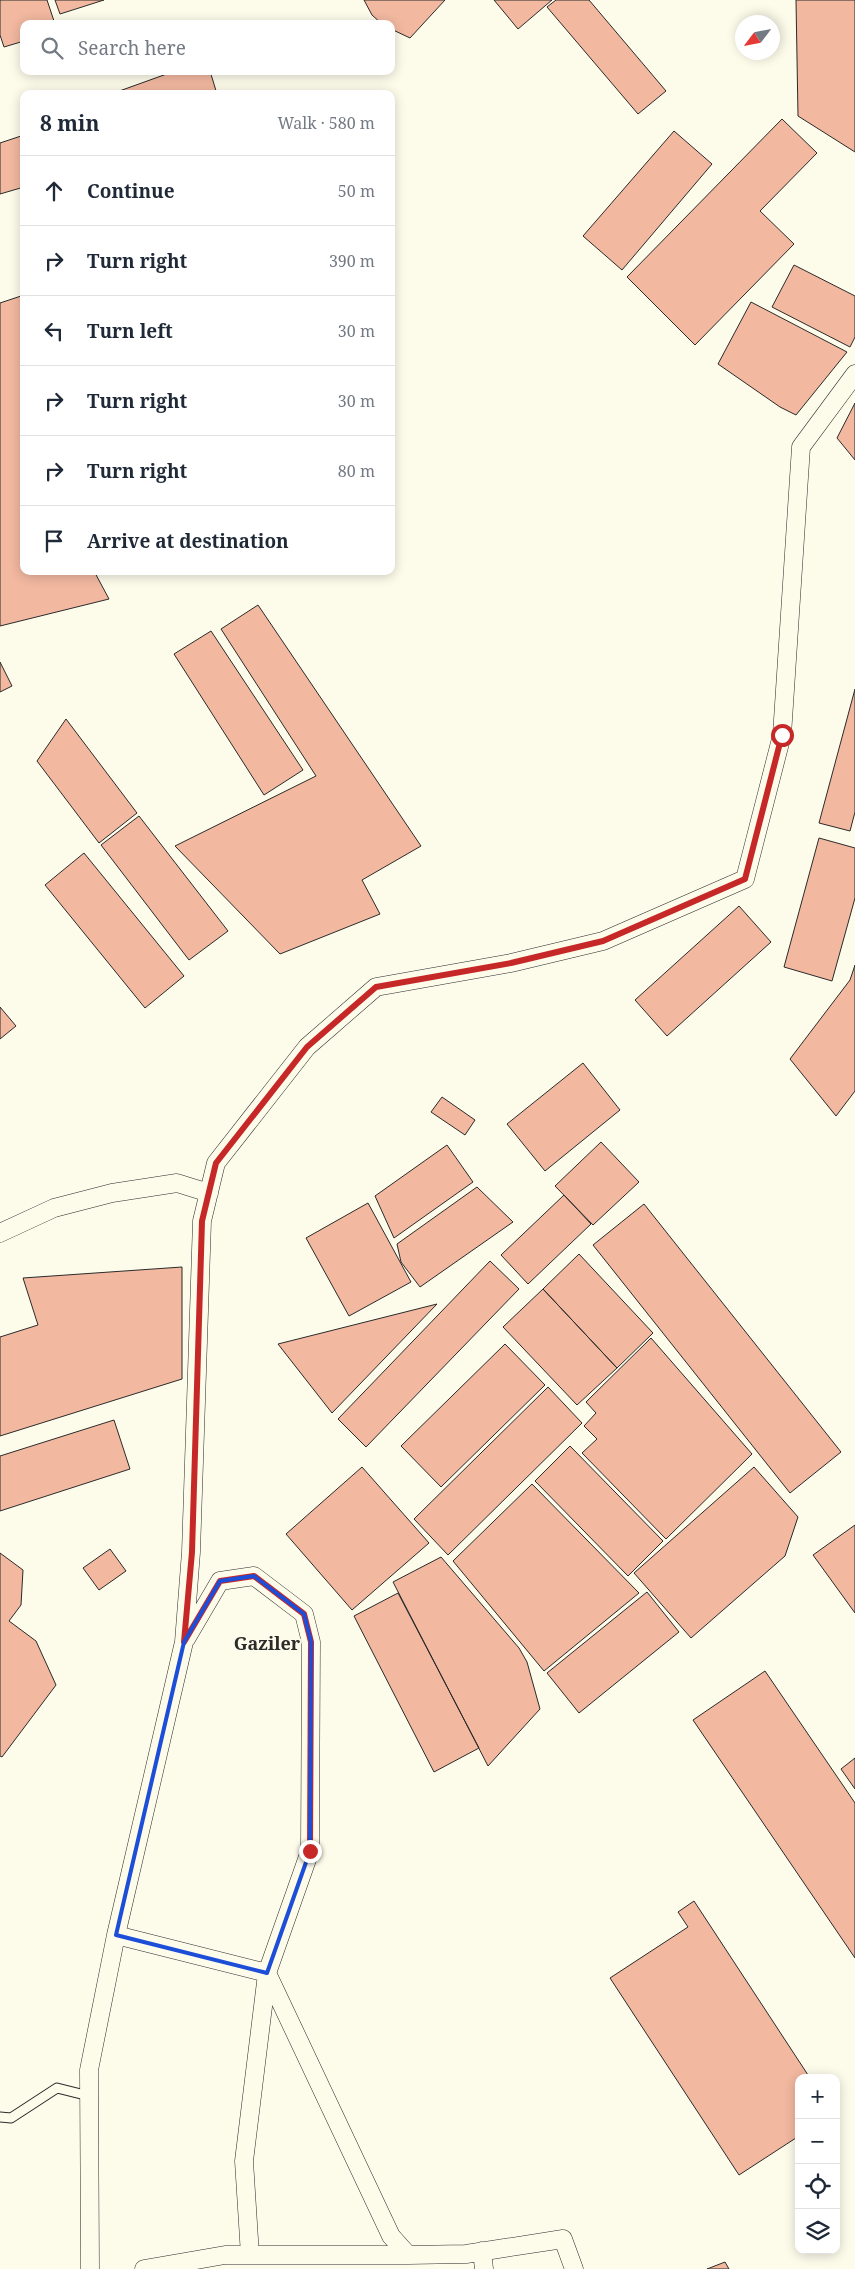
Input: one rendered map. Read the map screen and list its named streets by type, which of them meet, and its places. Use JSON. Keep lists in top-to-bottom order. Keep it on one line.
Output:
{"districts":["Gaziler"],"north":"bottom left","page":{"search":"Search here","heading":["8 min","Walk · 580 m"],"list":[["Continue","50 m"],["Turn right","390 m"],["Turn left","30 m"],["Turn right","30 m"],["Turn right","80 m"],"Arrive at destination"],"map_buttons":["+","−"]}}
